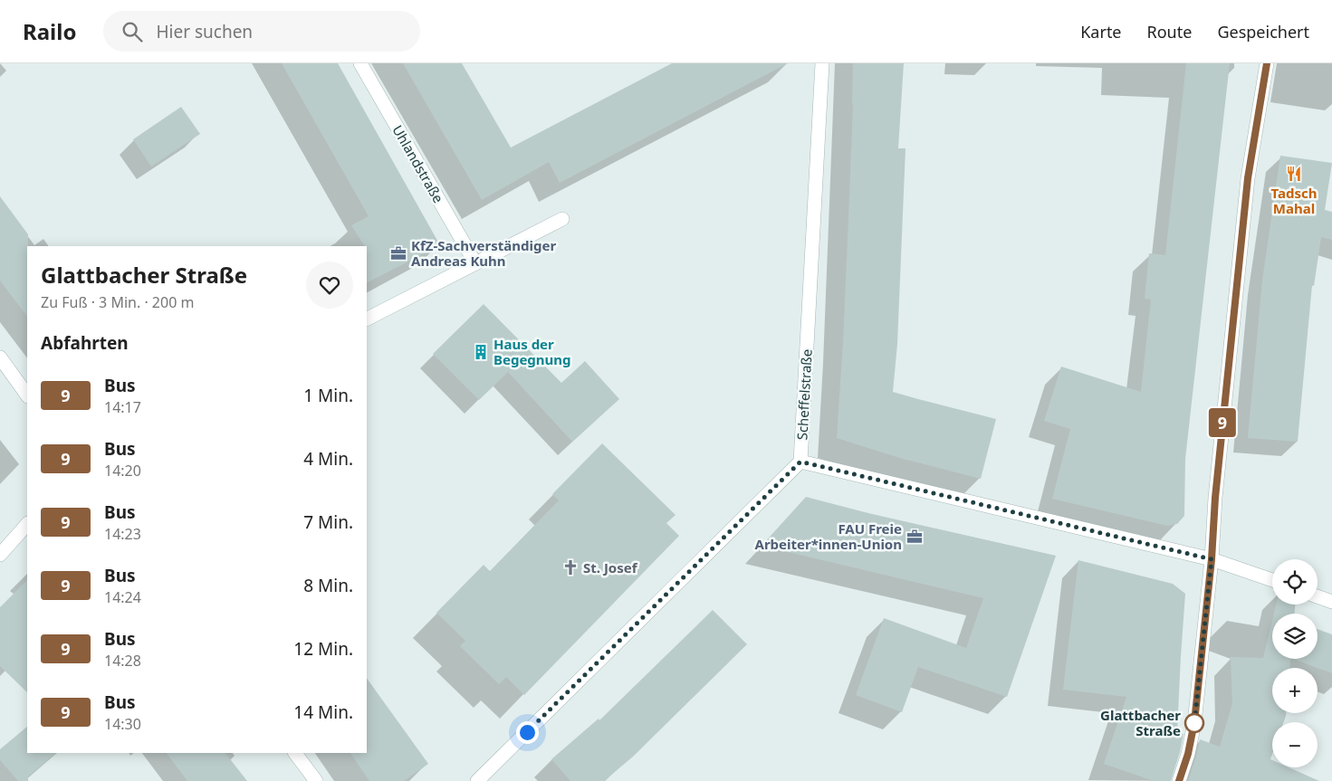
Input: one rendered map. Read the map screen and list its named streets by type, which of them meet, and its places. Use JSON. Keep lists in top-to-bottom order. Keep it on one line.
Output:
{"streets":{"street":["Uhlandstraße","Scheffelstraße"]},"places":{"restaurant":["Tadsch Mahal"],"office":["KfZ-Sachverständiger Andreas Kuhn","FAU Freie Arbeiter*innen-Union"],"building":["Haus der Begegnung"],"church":["St. Josef"],"other":["Glattbacher Straße"]},"lines":["bus line 9"],"page":{"header":"Railo","search":"Hier suchen","nav":["Karte","Route","Gespeichert"],"on_map":"9","heading":[["Glattbacher Straße","Zu Fuß · 3 Min. · 200 m"],"Abfahrten"],"list":[{"mark":"9","name":"Bus","note":"14:17","value":"1 Min."},{"mark":"9","name":"Bus","note":"14:20","value":"4 Min."},{"mark":"9","name":"Bus","note":"14:23","value":"7 Min."},{"mark":"9","name":"Bus","note":"14:24","value":"8 Min."},{"mark":"9","name":"Bus","note":"14:28","value":"12 Min."},{"mark":"9","name":"Bus","note":"14:30","value":"14 Min."}],"map_buttons":["+","−"]}}
